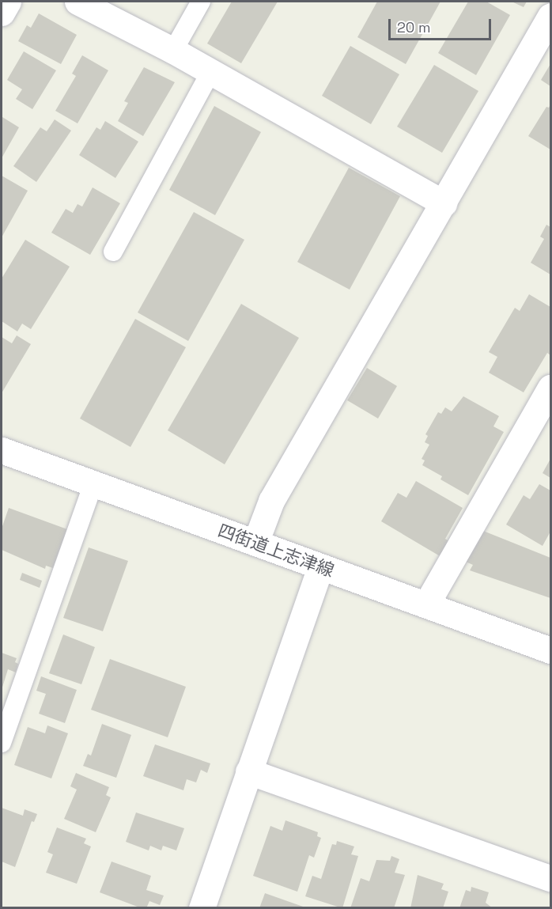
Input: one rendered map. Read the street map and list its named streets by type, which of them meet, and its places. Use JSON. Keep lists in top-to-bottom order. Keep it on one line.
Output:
{"streets":{"street":["四街道上志津線"]},"scale_bar":"20 m"}
